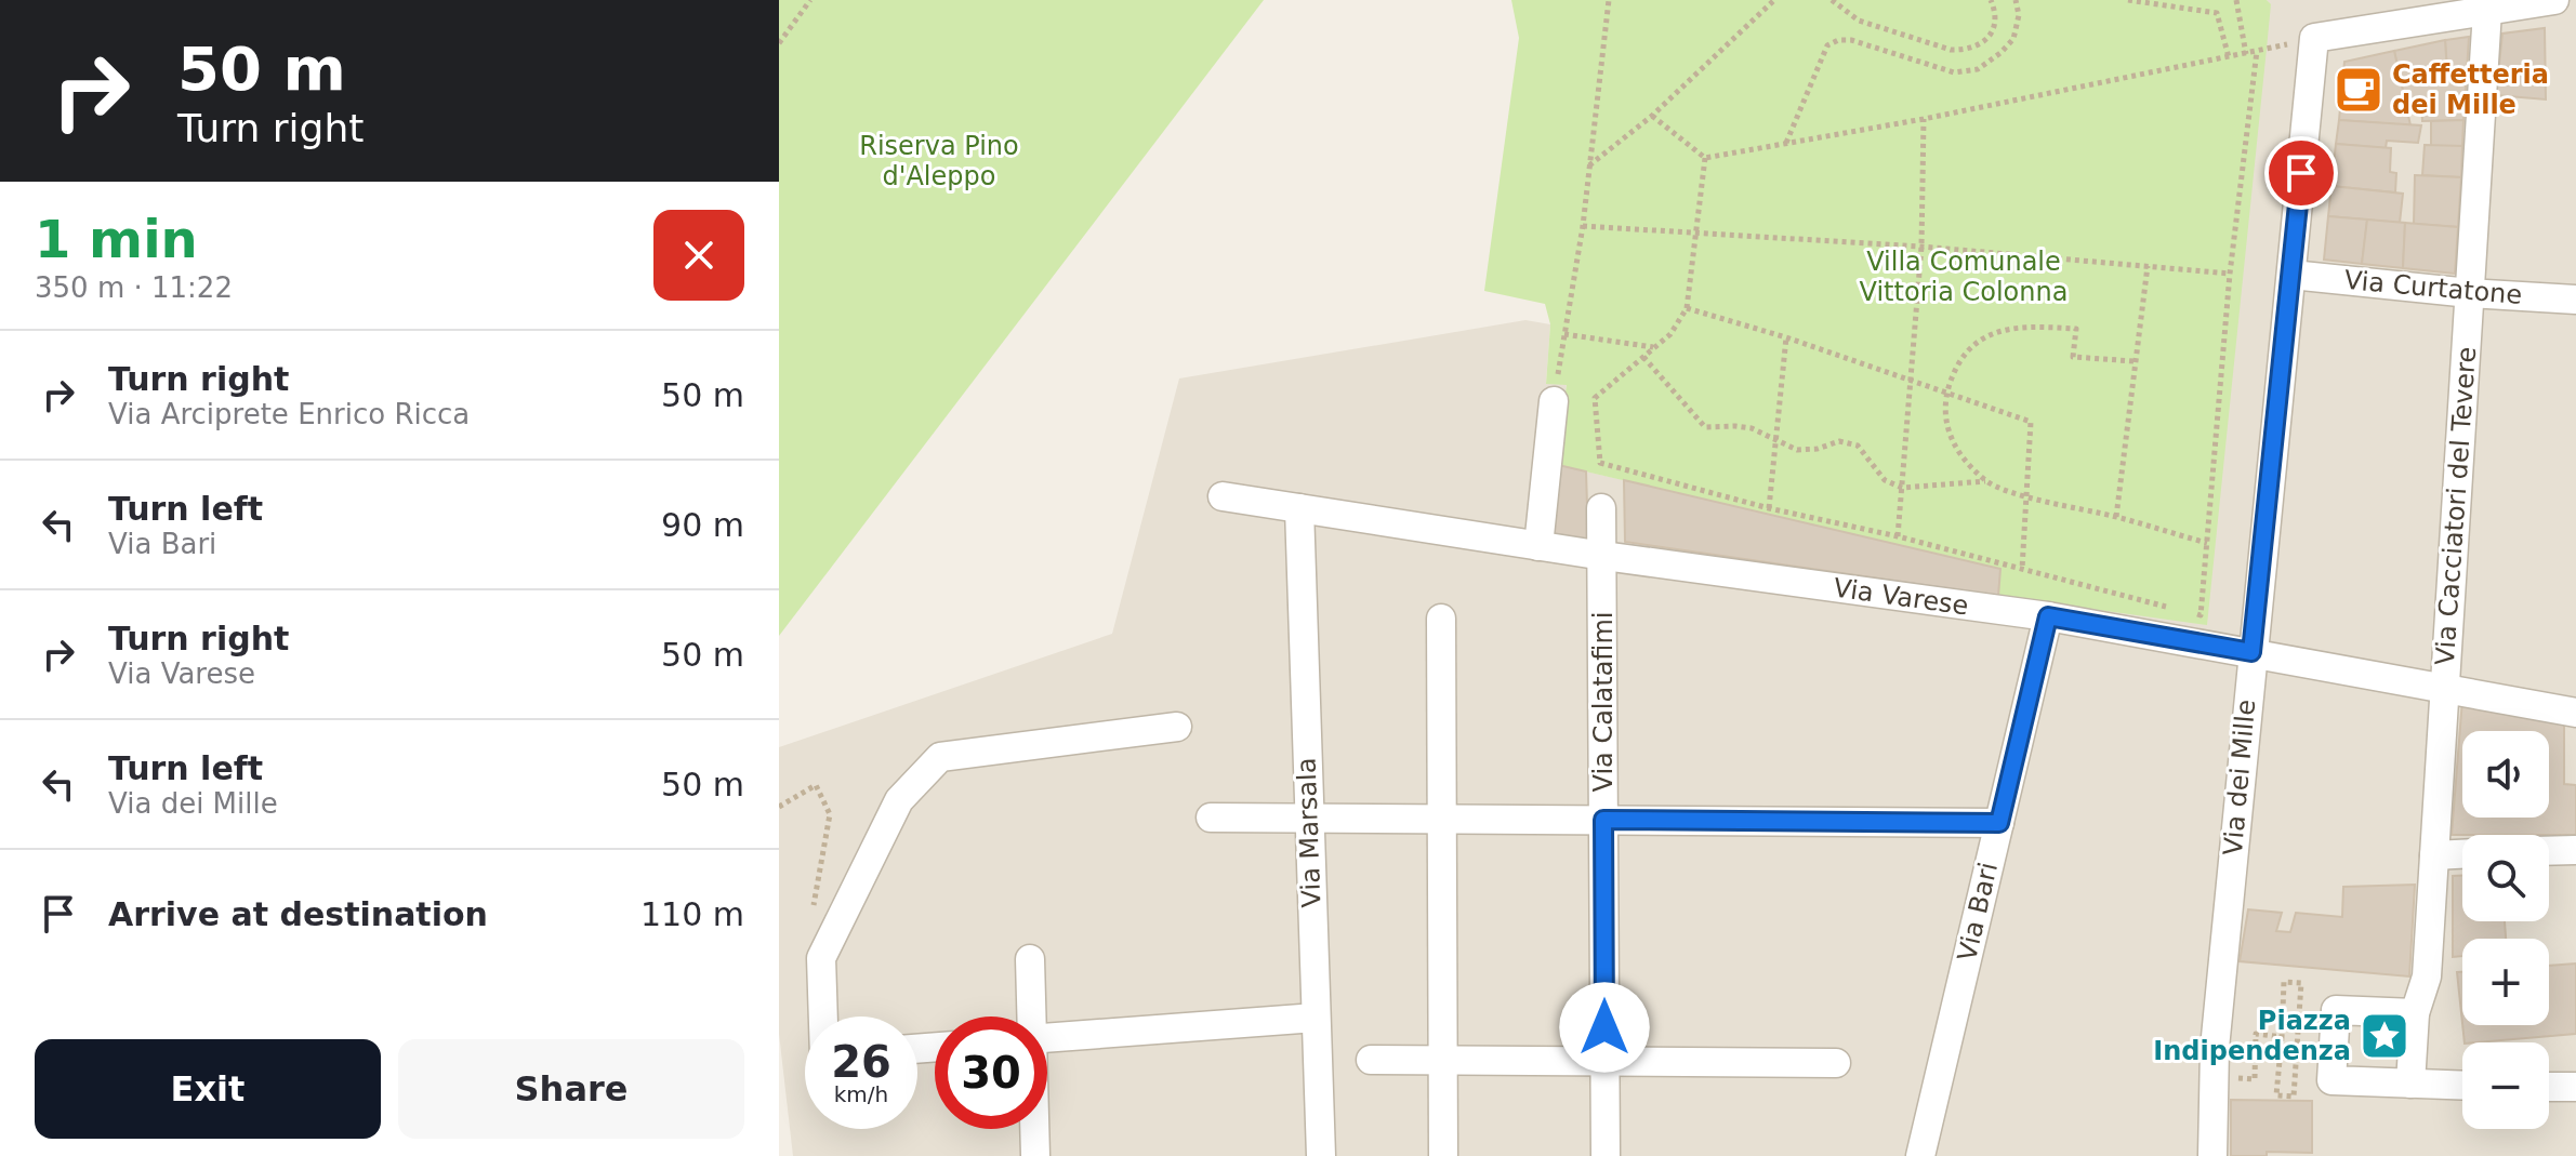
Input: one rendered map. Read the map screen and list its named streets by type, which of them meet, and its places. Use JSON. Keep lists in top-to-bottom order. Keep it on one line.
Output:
{"streets":{"street":["Via Curtatone","Via Cacciatori del Tevere","Via Varese","Via Calatafimi","Via dei Mille","Via Marsala","Via Bari"]},"crossings":[["Via Curtatone","Via Cacciatori del Tevere"],["Via Curtatone","Via dei Mille"],["Via Cacciatori del Tevere","Via Varese"],["Via Varese","Via Calatafimi"],["Via Varese","Via dei Mille"],["Via Varese","Via Marsala"],["Via Varese","Via Bari"]],"parks":["Riserva Pino d'Aleppo","Villa Comunale Vittoria Colonna"],"places":{"cafe":["Caffetteria dei Mille"],"place":["Piazza Indipendenza"]},"page":{"turn":["50 m","Turn right"],"heading":["1 min","350 m · 11:22"],"list":[{"name":"Turn right","note":"Via Arciprete Enrico Ricca","value":"50 m"},{"name":"Turn left","note":"Via Bari","value":"90 m"},{"name":"Turn right","note":"Via Varese","value":"50 m"},{"name":"Turn left","note":"Via dei Mille","value":"50 m"},{"name":"Arrive at destination","value":"110 m"}],"map_buttons":["+","−"],"speed":"26 km/h","limit":"30","buttons":["Exit","Share"]}}
